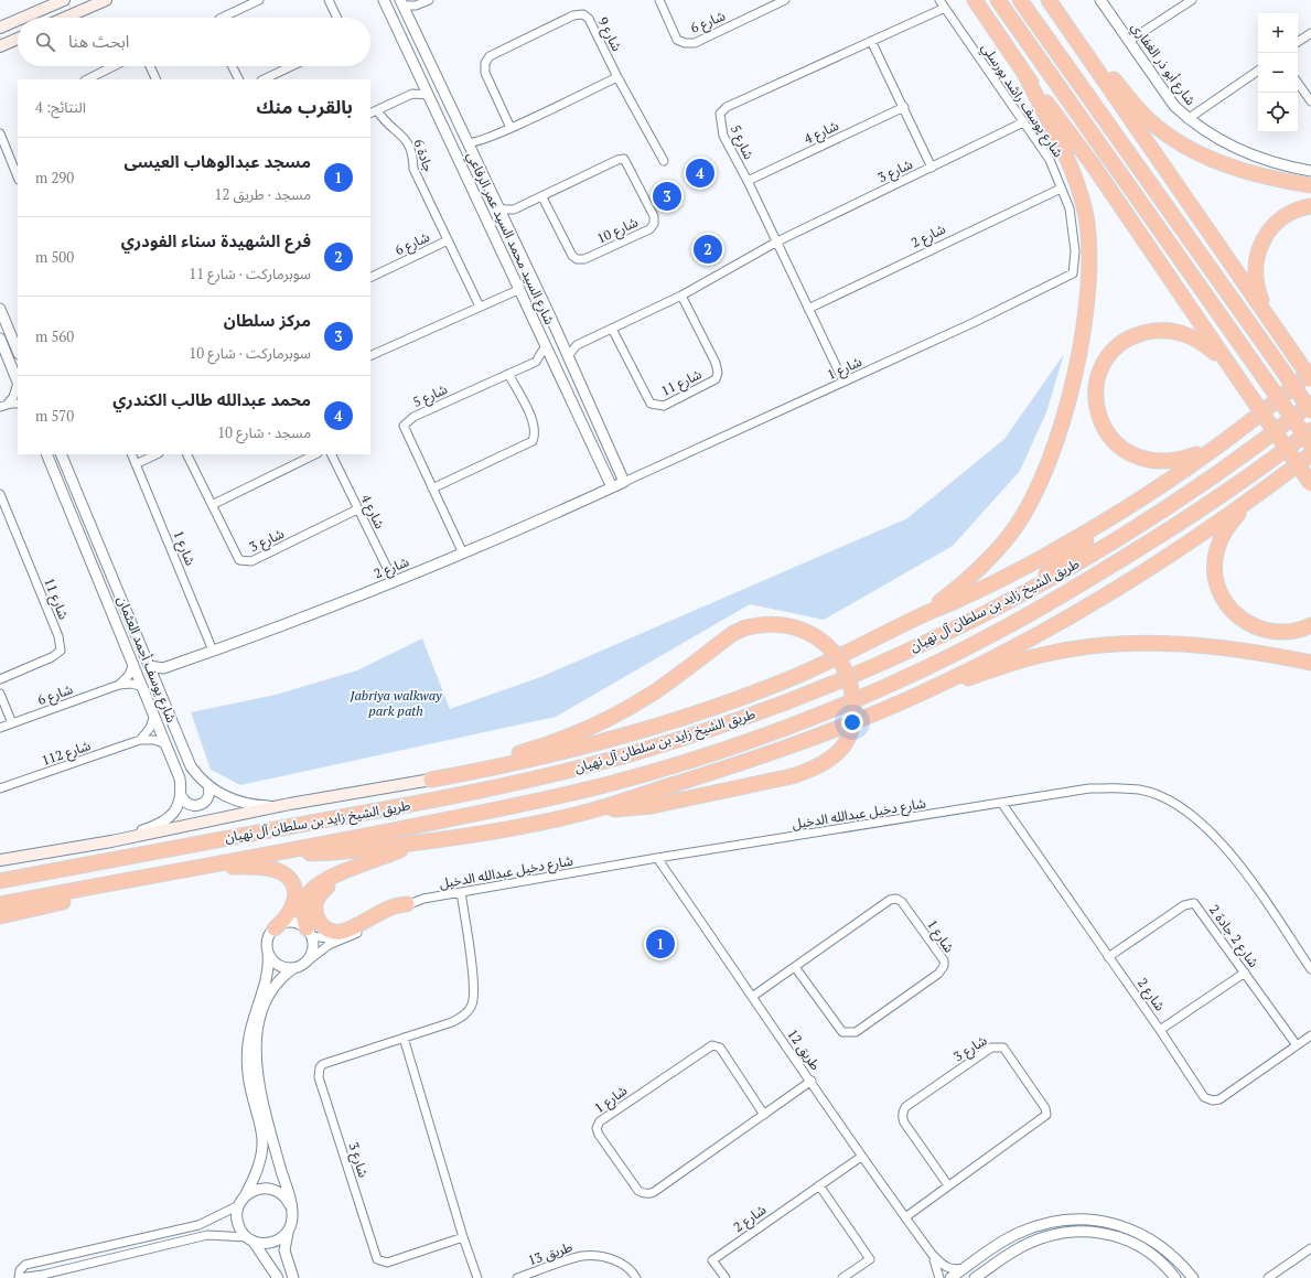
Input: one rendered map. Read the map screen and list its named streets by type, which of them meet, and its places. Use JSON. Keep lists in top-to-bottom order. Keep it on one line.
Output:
{"streets":{"highway":["طريق الشيخ زايد بن سلطان آل نهيان"],"street":["شارع 6","شارع 9","شارع أبو ذر الغفاري","شارع يوسف راشد بورسلي","شارع 4","شارع 5","جادة 6","شارع 3","شارع 10","شارع 2","شارع السيد محمد السيد عمر الرفاعي","شارع 1","شارع 11","شارع يوسف أحمد العثمان","شارع 112","شارع دخيل عبدالله الدخيل","شارع 2 جادة 2","طريق 12","طريق 13"]},"crossings":[["شارع 6","جادة 6"],["شارع 6","شارع يوسف أحمد العثمان"],["شارع يوسف راشد بورسلي","شارع 5"],["شارع يوسف راشد بورسلي","شارع 3"],["شارع يوسف راشد بورسلي","شارع 2"],["شارع يوسف راشد بورسلي","شارع 1"],["شارع 4","شارع 5"],["شارع 4","شارع 3"],["شارع 4","شارع 2"],["شارع 5","شارع 3"],["شارع 5","شارع 2"],["شارع 5","شارع 1"],["شارع 3","شارع دخيل عبدالله الدخيل"],["شارع 3","طريق 12"],["شارع 2","شارع السيد محمد السيد عمر الرفاعي"],["شارع 2","شارع 1"],["شارع 2","شارع يوسف أحمد العثمان"],["شارع 2","شارع دخيل عبدالله الدخيل"],["شارع 2","شارع 2 جادة 2"],["شارع 2","طريق 12"],["شارع السيد محمد السيد عمر الرفاعي","شارع 1"],["شارع 1","طريق 12"],["شارع يوسف أحمد العثمان","شارع 112"],["شارع دخيل عبدالله الدخيل","طريق 12"]],"parks":["Jabriya walkway park path"],"page":{"map_buttons":["+","−"],"search":"ابحث هنا","heading":["بالقرب منك","النتائج: 4"],"list":[{"mark":"1","name":"مسجد عبدالوهاب العيسى","note":"مسجد · طريق 12","value":"290 m"},{"mark":"2","name":"فرع الشهيدة سناء الفودري","note":"سوبرماركت · شارع 11","value":"500 m"},{"mark":"3","name":"مركز سلطان","note":"سوبرماركت · شارع 10","value":"560 m"},{"mark":"4","name":"محمد عبدالله طالب الكندري","note":"مسجد · شارع 10","value":"570 m"}],"pins":["4","3","2","1"]}}
